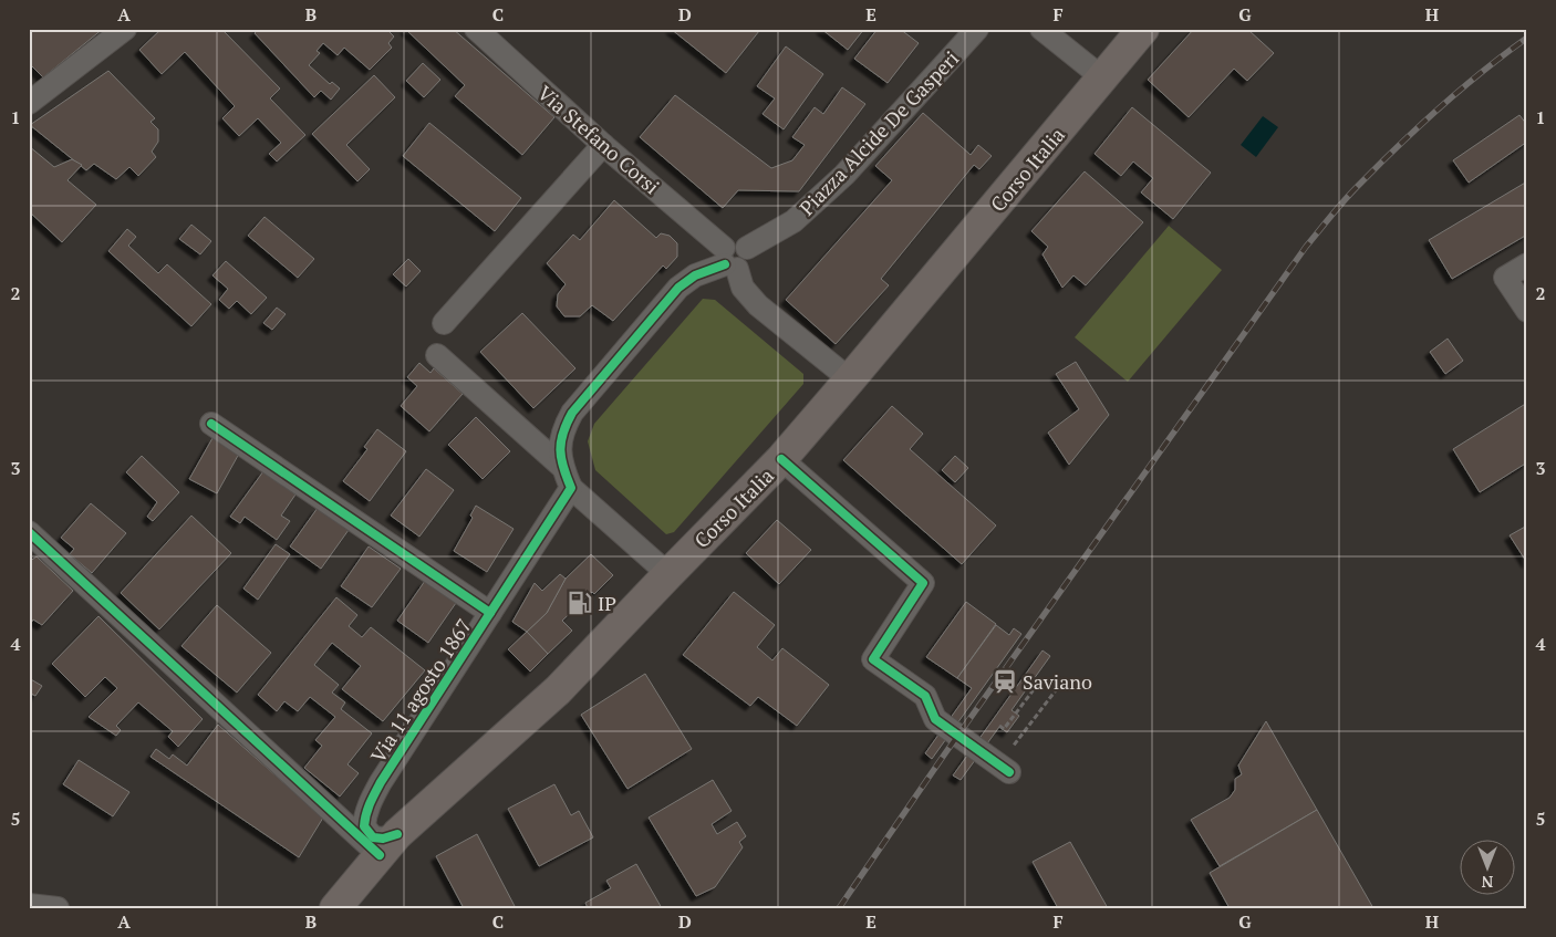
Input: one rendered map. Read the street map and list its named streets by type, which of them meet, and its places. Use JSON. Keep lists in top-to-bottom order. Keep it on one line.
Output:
{"streets":{"main road":["Corso Italia"],"street":["Piazza Alcide De Gasperi","Via Stefano Corsi","Via 11 agosto 1867"]},"crossings":[["Piazza Alcide De Gasperi","Via Stefano Corsi"],["Via Stefano Corsi","Corso Italia"],["Corso Italia","Via 11 agosto 1867"]],"places":{"fuel station":["IP"],"station":["Saviano"]},"north":"bottom","grid":{"columns":["A","B","C","D","E","F","G","H"],"rows":["1","2","3","4","5"]}}
